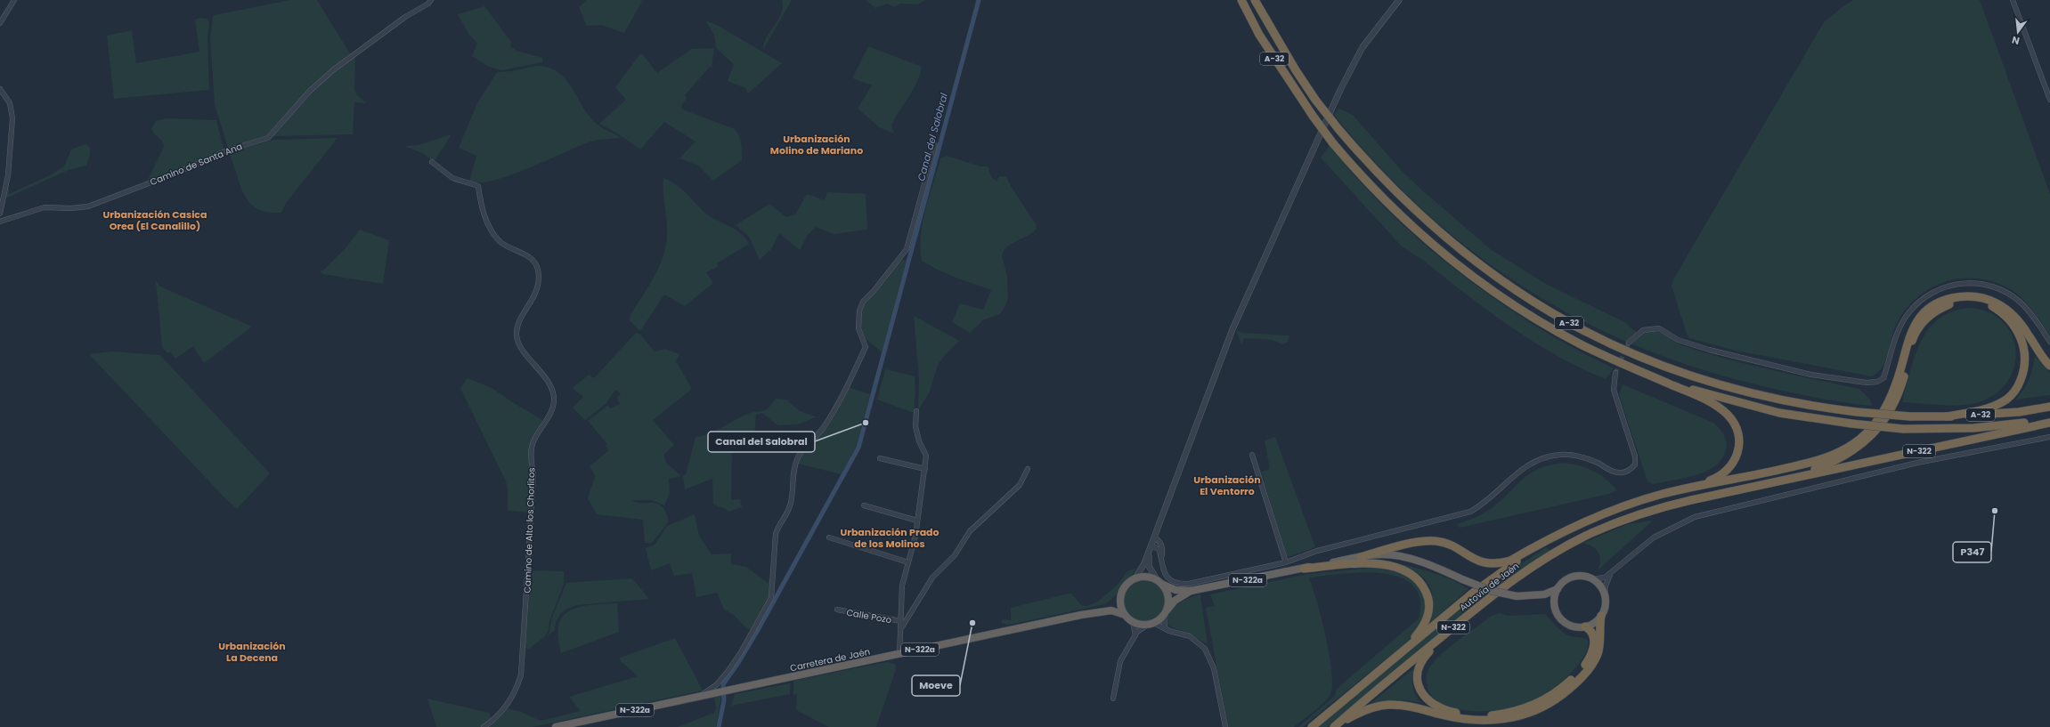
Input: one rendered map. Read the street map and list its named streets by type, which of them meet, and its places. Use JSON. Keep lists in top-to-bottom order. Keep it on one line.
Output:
{"streets":{"highway":["A-32","N-322","N-322a","Autovía de Jaén","Carretera de Jaén"],"street":["Camino de Santa Ana","Camino de Alto los Chorlitos","Calle Pozo"]},"crossings":[["N-322","Autovía de Jaén"],["N-322a","Carretera de Jaén"]],"districts":["Urbanización Molino de Mariano","Urbanización Casica Orea (El Canalillo)","Urbanización El Ventorro","Urbanización Prado de los Molinos","Urbanización La Decena"],"water":["Canal del Salobral"],"places":["Canal del Salobral","P347","Moeve"],"north":"bottom"}
